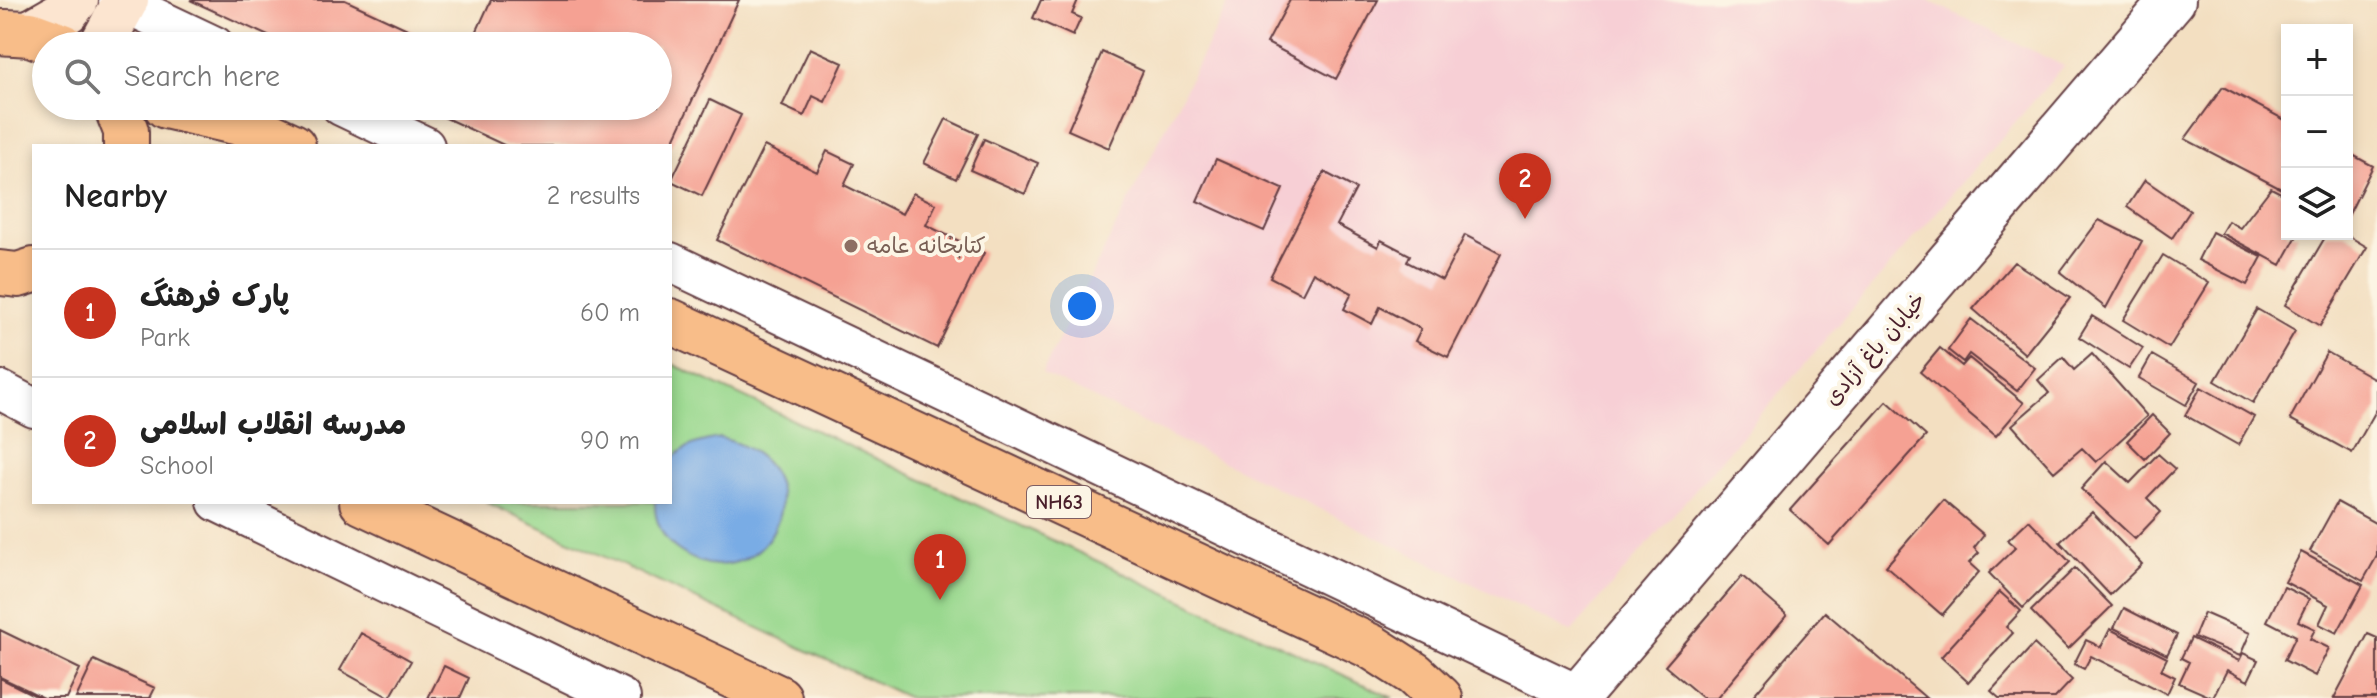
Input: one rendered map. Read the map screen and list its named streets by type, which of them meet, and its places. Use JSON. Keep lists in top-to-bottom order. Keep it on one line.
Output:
{"streets":{"highway":["NH63"],"street":["خیابان باغ آزادی"]},"places":["کتابخانه عامه"],"page":{"map_buttons":["+","−"],"search":"Search here","heading":["Nearby","2 results"],"pins":["2","1"],"list":[{"mark":"1","name":"پارک فرهنگ","note":"Park","value":"60 m"},{"mark":"2","name":"مدرسه انقلاب اسلامی","note":"School","value":"90 m"}]}}
